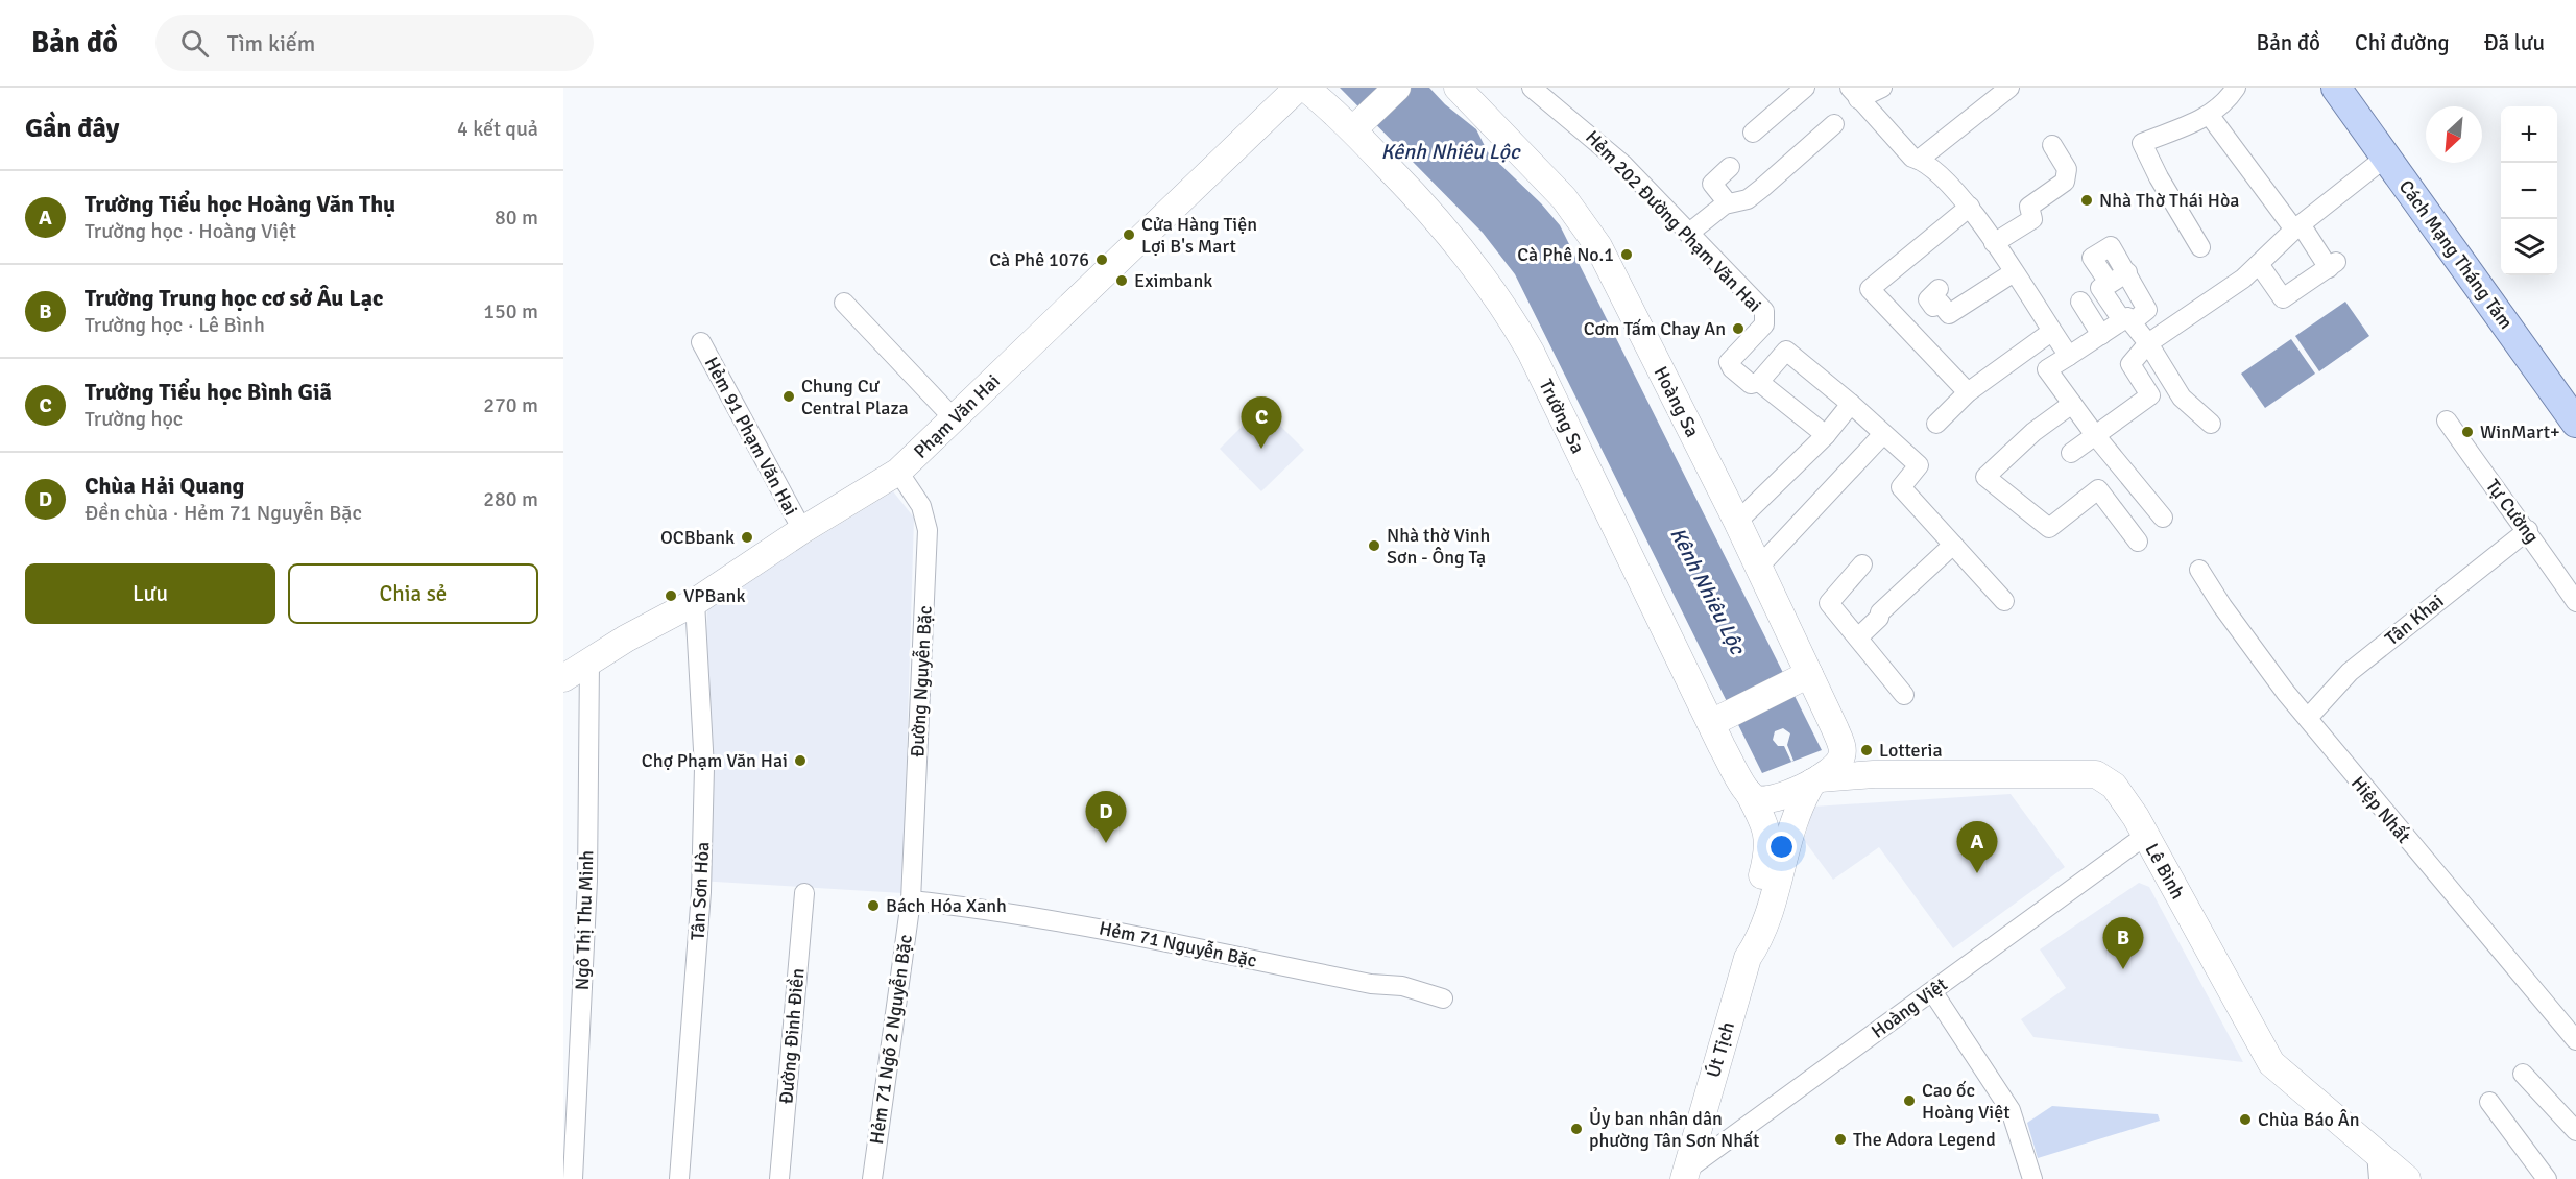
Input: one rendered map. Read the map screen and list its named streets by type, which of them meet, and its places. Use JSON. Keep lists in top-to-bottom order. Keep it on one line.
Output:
{"streets":{"main road":["Cách Mạng Tháng Tám"],"street":["Hẻm 202 Đường Phạm Văn Hai","Hoàng Sa","Phạm Văn Hai","Trường Sa","Hẻm 91 Phạm Văn Hai","Tự Cường","Tân Khai","Đường Nguyễn Bặc","Hiệp Nhất","Lê Bình","Tân Sơn Hòa","Ngô Thị Thu Minh","Hẻm 71 Nguyễn Bặc","Hoàng Việt","Đường Đinh Điền","Hẻm 71 Ngõ 2 Nguyễn Bặc","Út Tịch"]},"crossings":[["Hoàng Sa","Lê Bình"],["Phạm Văn Hai","Hẻm 91 Phạm Văn Hai"],["Phạm Văn Hai","Đường Nguyễn Bặc"],["Phạm Văn Hai","Tân Sơn Hòa"],["Phạm Văn Hai","Ngô Thị Thu Minh"],["Trường Sa","Út Tịch"],["Tự Cường","Tân Khai"],["Tân Khai","Hiệp Nhất"],["Đường Nguyễn Bặc","Hẻm 71 Nguyễn Bặc"],["Đường Nguyễn Bặc","Hẻm 71 Ngõ 2 Nguyễn Bặc"],["Lê Bình","Hoàng Việt"],["Lê Bình","Út Tịch"],["Hẻm 71 Nguyễn Bặc","Hẻm 71 Ngõ 2 Nguyễn Bặc"],["Hoàng Việt","Út Tịch"]],"water":["Kênh Nhiêu Lộc"],"places":["Nhà Thờ Thái Hòa","Cửa Hàng Tiện Lợi B's Mart","Cà Phê No.1","Cà Phê 1076","Eximbank","Cơm Tấm Chay An","Chung Cư Central Plaza","WinMart+","OCBbank","Nhà thờ Vinh Sơn - Ông Tạ","VPBank","Lotteria","Chợ Phạm Văn Hai","Bách Hóa Xanh","Cao ốc Hoàng Việt","Chùa Báo Ân","Ủy ban nhân dân phường Tân Sơn Nhất","The Adora Legend"],"north":"bottom left","page":{"header":"Bản đồ","search":"Tìm kiếm","nav":["Bản đồ","Chỉ đường","Đã lưu"],"heading":["Gần đây","4 kết quả"],"map_buttons":["+","−"],"list":[{"mark":"A","name":"Trường Tiểu học Hoàng Văn Thụ","note":"Trường học · Hoàng Việt","value":"80 m"},{"mark":"B","name":"Trường Trung học cơ sở Âu Lạc","note":"Trường học · Lê Bình","value":"150 m"},{"mark":"C","name":"Trường Tiểu học Bình Giã","note":"Trường học","value":"270 m"},{"mark":"D","name":"Chùa Hải Quang","note":"Đền chùa · Hẻm 71 Nguyễn Bặc","value":"280 m"}],"pins":["C","D","A","B"],"buttons":["Lưu","Chia sẻ"]}}
